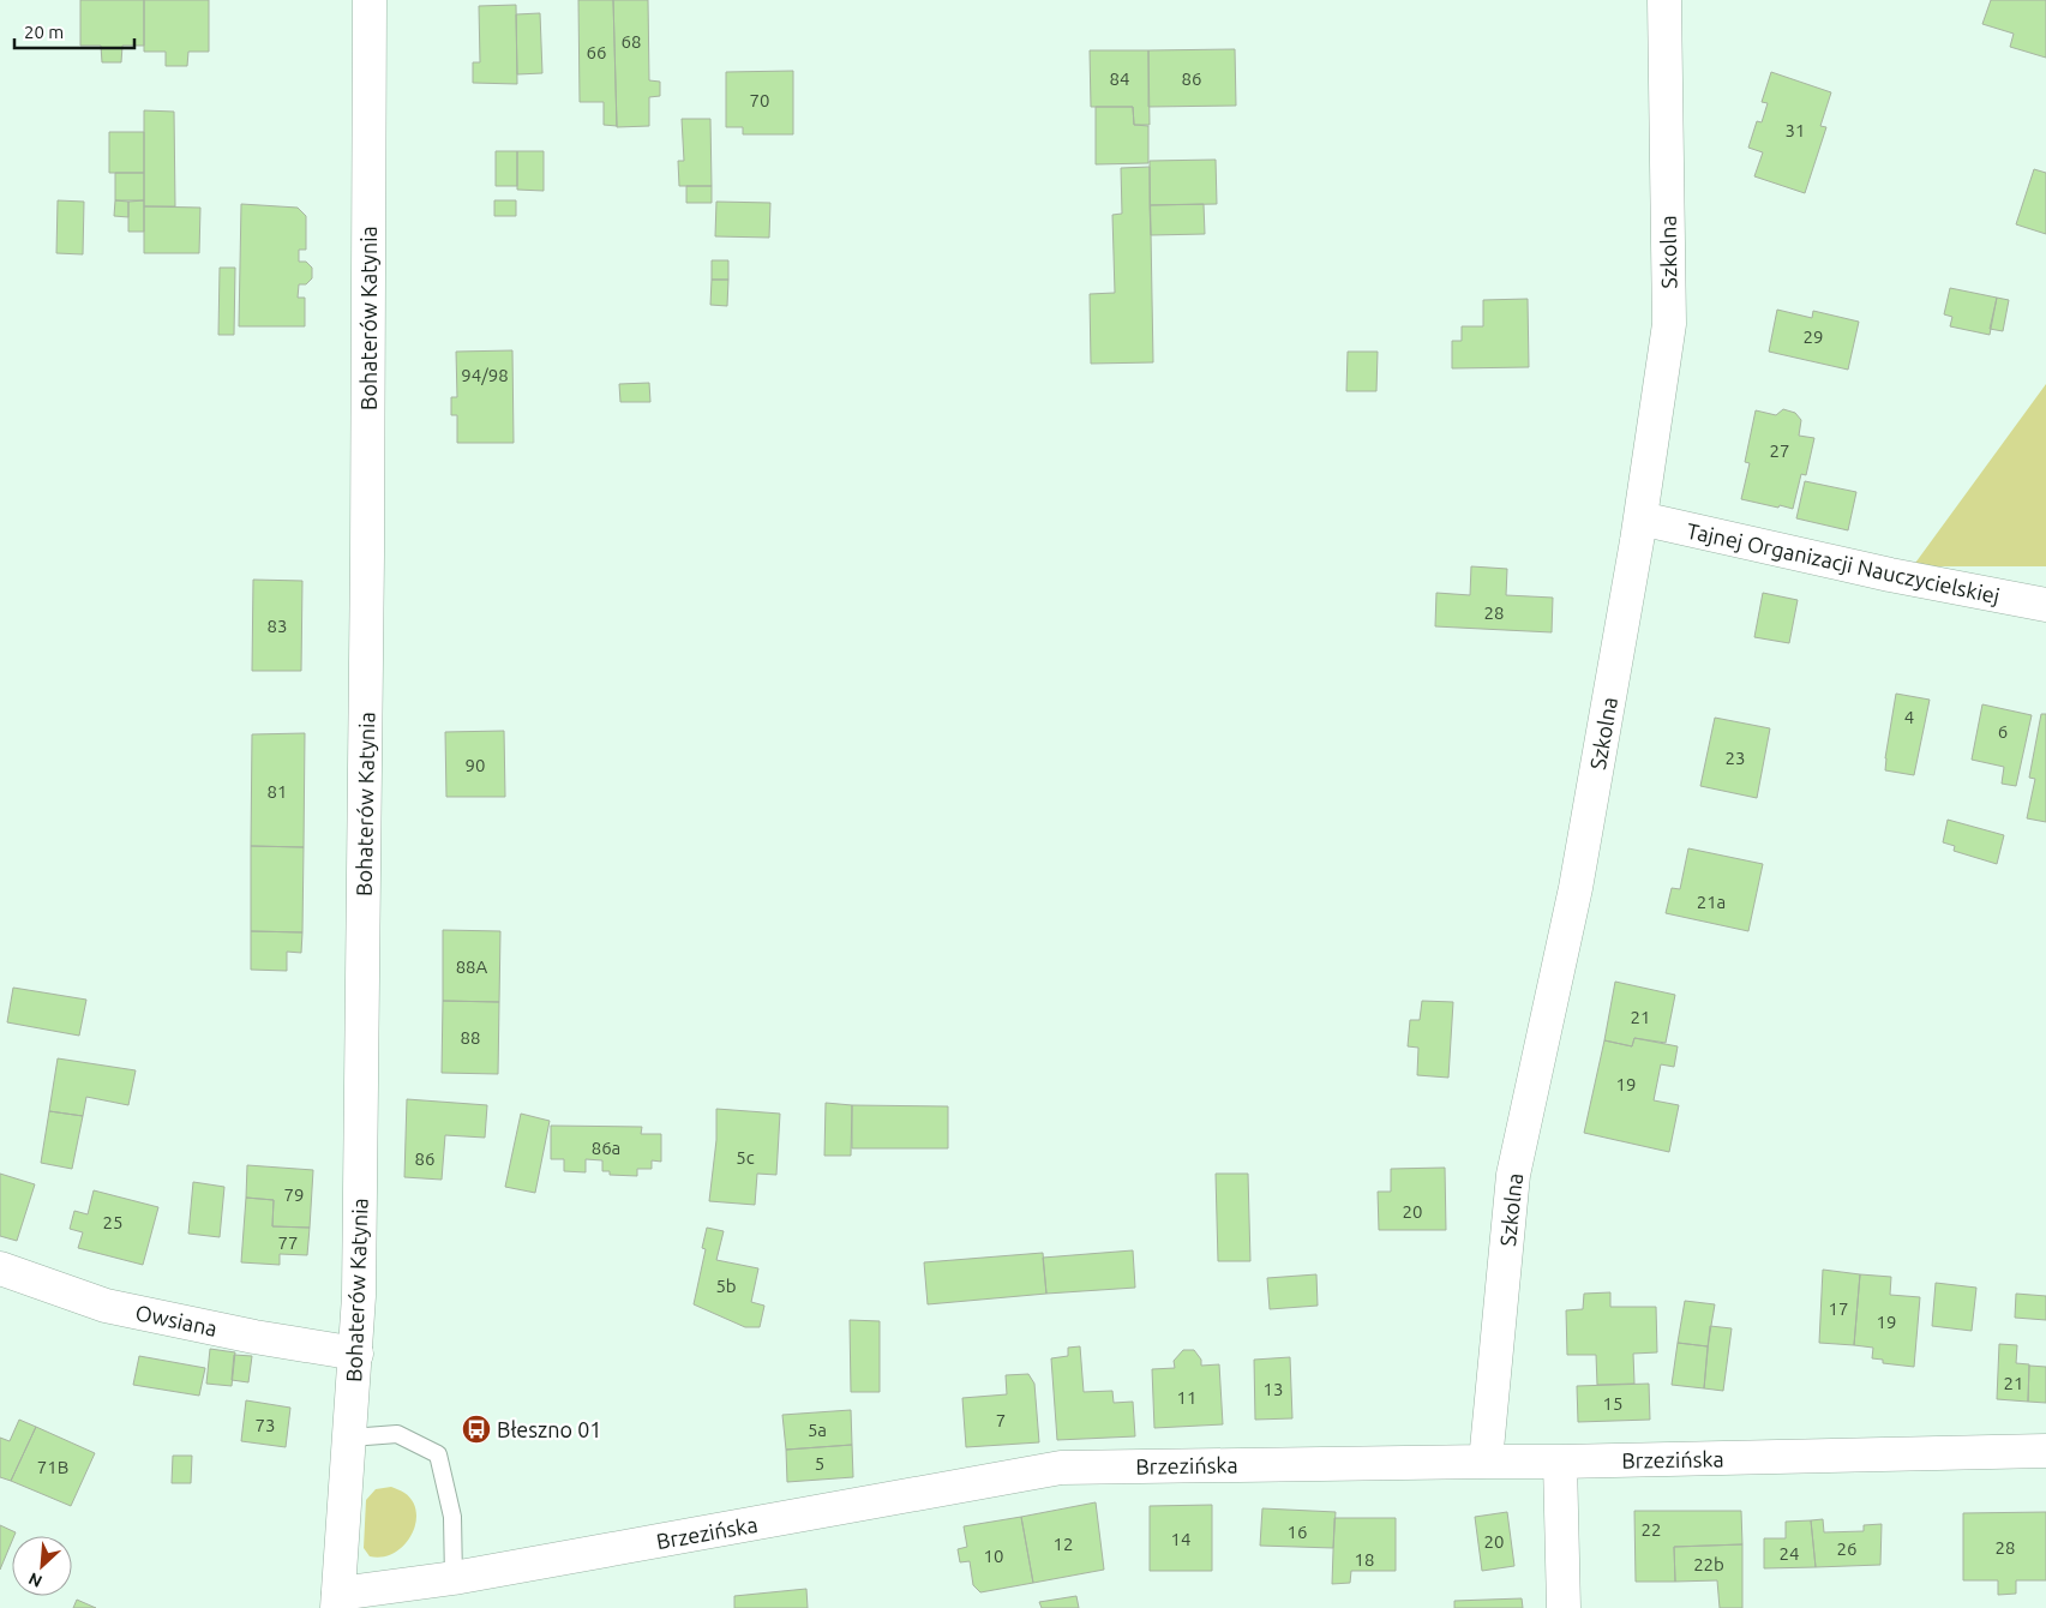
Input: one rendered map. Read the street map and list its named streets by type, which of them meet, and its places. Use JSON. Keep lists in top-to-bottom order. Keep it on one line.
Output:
{"streets":{"street":["Szkolna","Bohaterów Katynia","Tajnej Organizacji Nauczycielskiej","Owsiana","Brzezińska"]},"crossings":[["Szkolna","Tajnej Organizacji Nauczycielskiej"],["Szkolna","Brzezińska"],["Bohaterów Katynia","Owsiana"],["Bohaterów Katynia","Brzezińska"]],"places":{"bus stop":["Błeszno 01"]},"house_numbers":["68","66","84","86","70","31","29","94/98","27","28","83","4","6","23","90","81","21a","88A","21","88","19","86a","5c","86","79","20","25","77","5b","17","19","21","13","11","15","7","73","5a","5","71B","22","16","14","20","12","28","26","24","10","18","22b"],"scale_bar":"20 m","north":"bottom left"}
